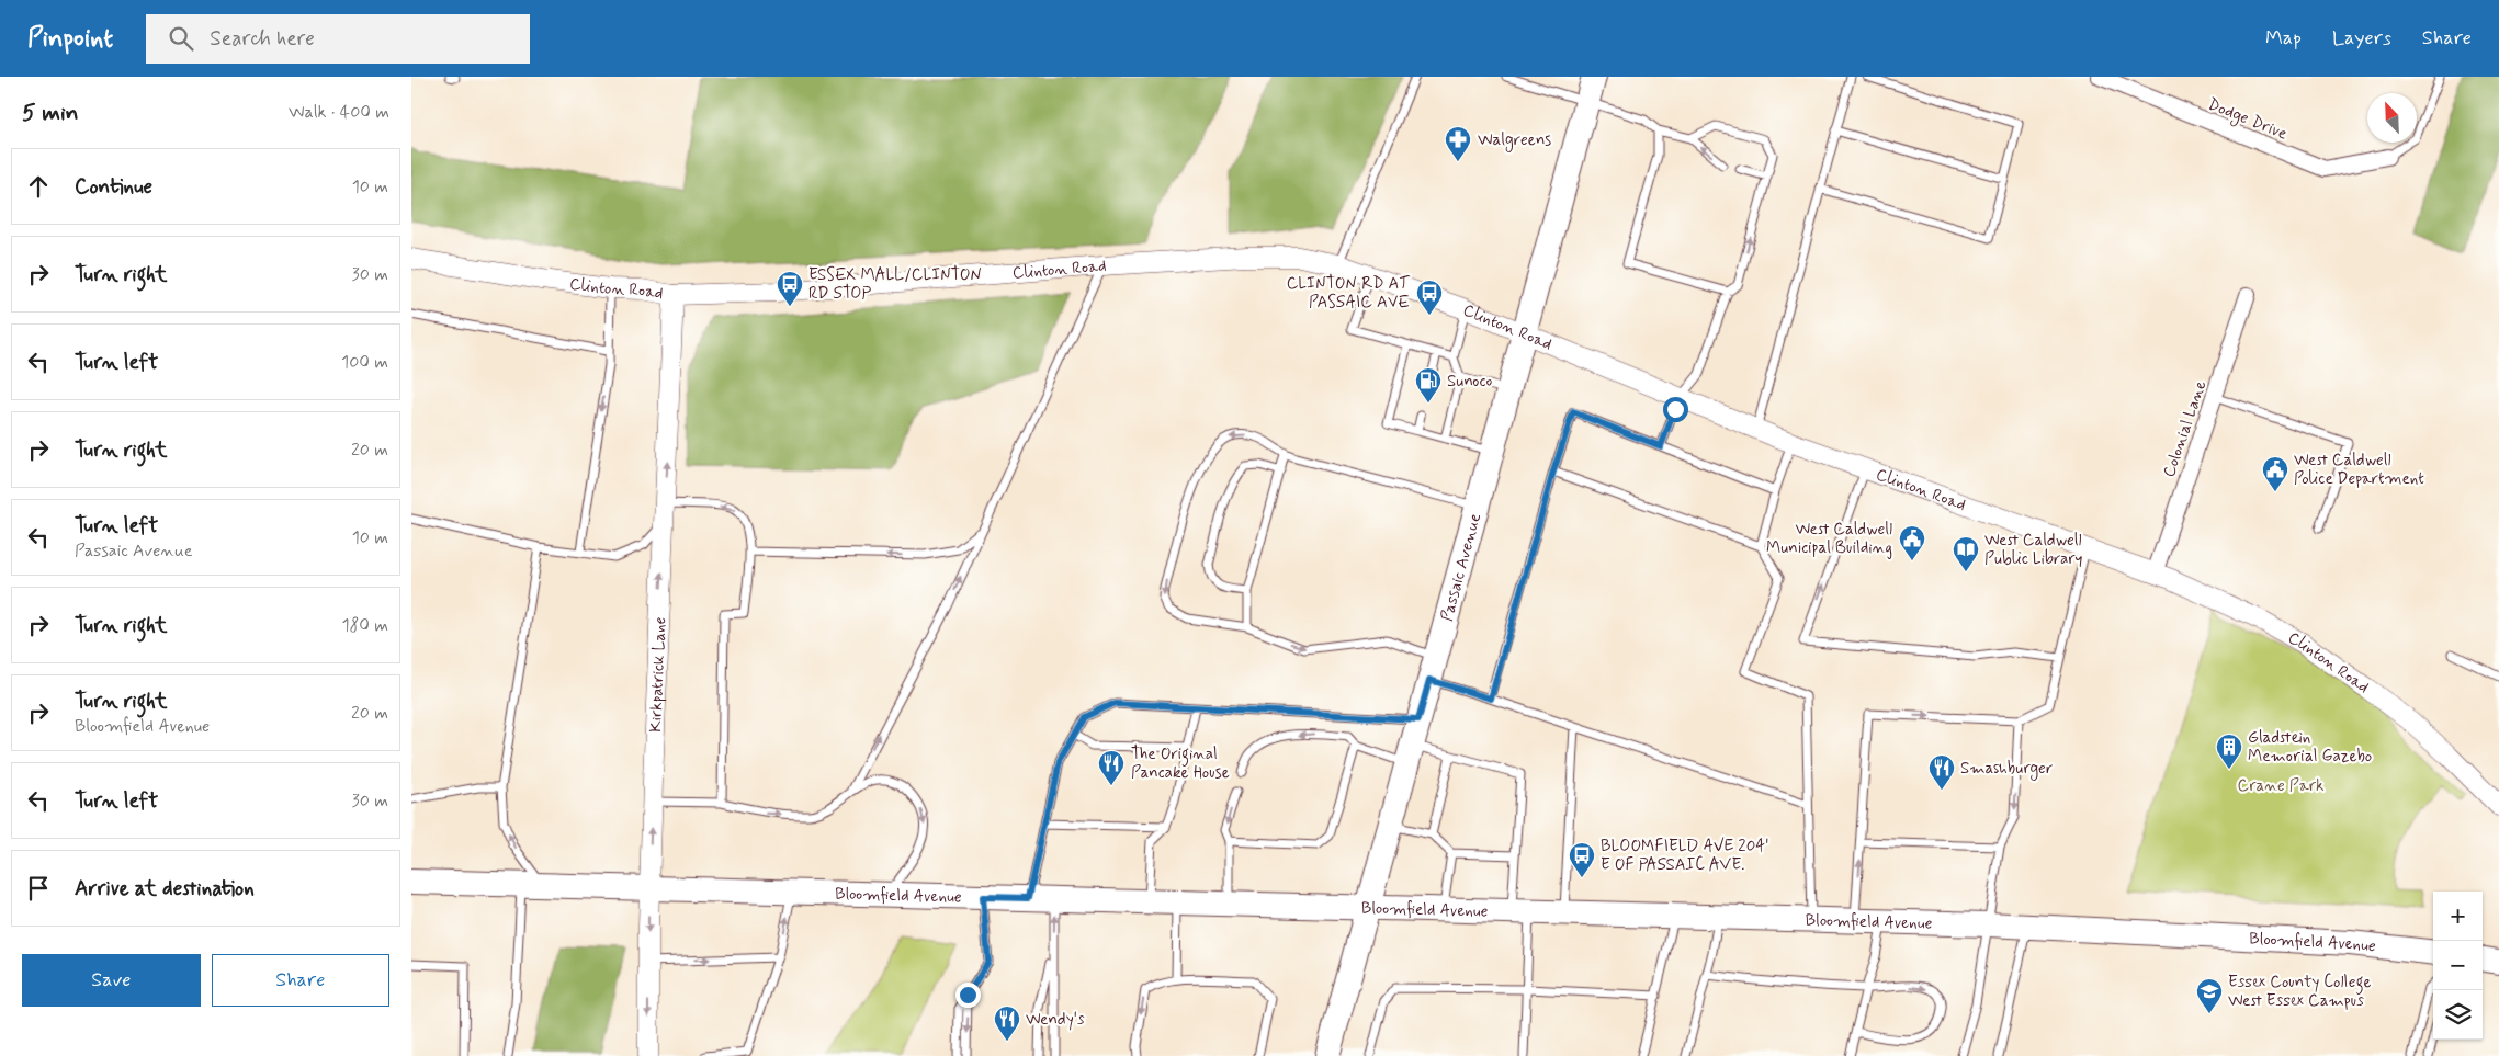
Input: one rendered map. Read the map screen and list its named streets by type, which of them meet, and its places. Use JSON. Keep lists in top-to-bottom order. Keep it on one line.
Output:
{"streets":{"main road":["Passaic Avenue","Bloomfield Avenue"],"street":["Dodge Drive","Clinton Road","Colonial Lane","Kirkpatrick Lane"]},"crossings":[["Clinton Road","Colonial Lane"],["Clinton Road","Passaic Avenue"],["Clinton Road","Kirkpatrick Lane"],["Passaic Avenue","Bloomfield Avenue"],["Kirkpatrick Lane","Bloomfield Avenue"]],"parks":["Crane Park"],"places":{"pharmacy":["Walgreens"],"bus stop":["ESSEX MALL/CLINTON RD STOP","CLINTON RD AT PASSAIC AVE","BLOOMFIELD AVE 204' E OF PASSAIC AVE."],"fuel station":["Sunoco"],"public building":["West Caldwell Police Department","West Caldwell Municipal Building"],"library":["West Caldwell Public Library"],"building":["Gladstein Memorial Gazebo"],"restaurant":["The Original Pancake House","Smashburger","Wendy's"],"school or university":["Essex County College West Essex Campus"]},"north":"top left","page":{"header":"Pinpoint","search":"Search here","nav":["Map","Layers","Share"],"heading":["5 min","Walk · 400 m"],"list":[["Continue","10 m"],["Turn right","30 m"],["Turn left","100 m"],["Turn right","20 m"],["Turn left","Passaic Avenue","10 m"],["Turn right","180 m"],["Turn right","Bloomfield Avenue","20 m"],["Turn left","30 m"],"Arrive at destination"],"map_buttons":["+","−"],"buttons":["Save","Share"]}}
